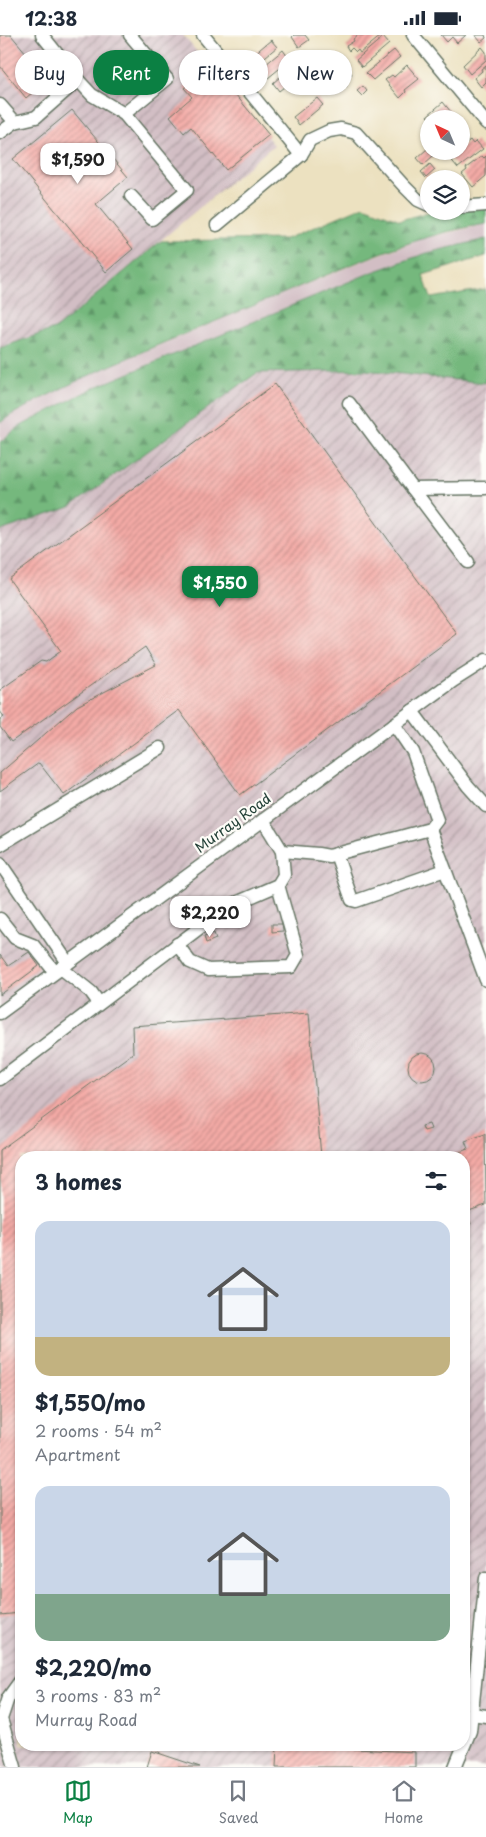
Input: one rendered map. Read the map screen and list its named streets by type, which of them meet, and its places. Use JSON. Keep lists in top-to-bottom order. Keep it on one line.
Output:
{"streets":{"street":["Murray Road"]},"north":"top left","page":{"status":"12:38","chip":["Buy","Rent","Filters","New"],"price":["$1,590","$1,550","$2,220"],"heading":"3 homes","list":[{"name":"$1,550/mo","note":"2 rooms · 54 m² · Apartment"},{"name":"$2,220/mo","note":"3 rooms · 83 m² · Murray Road"}],"tabs":["Map","Saved","Home"]}}
